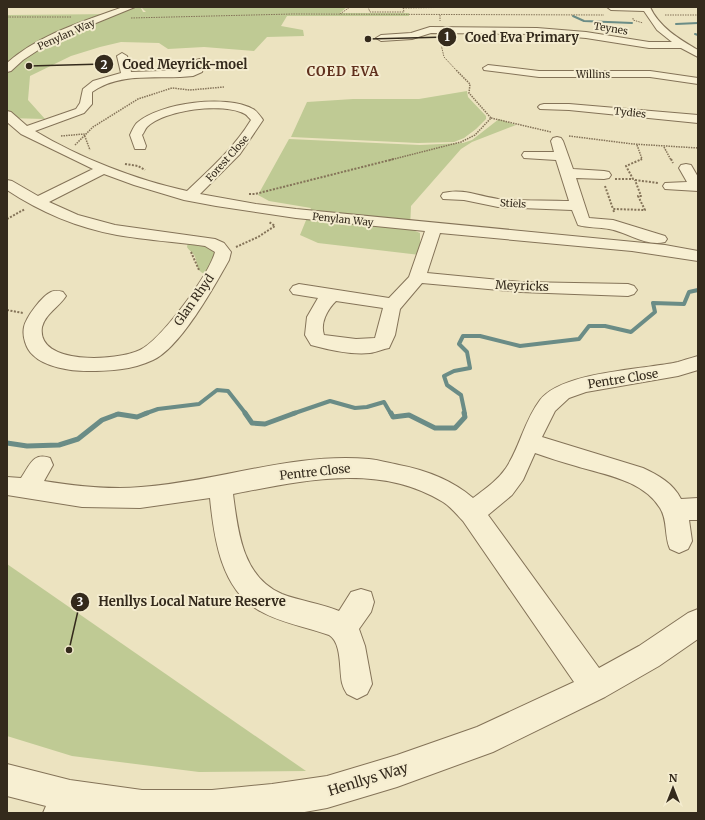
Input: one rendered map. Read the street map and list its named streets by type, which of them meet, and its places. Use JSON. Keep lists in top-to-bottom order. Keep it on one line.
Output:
{"streets":{"street":["Teynes","Penylan Way","Willins","Tydies","Forest Close","Stiels","Meyricks","Glan Rhyd","Pentre Close","Henllys Way"]},"crossings":[["Penylan Way","Forest Close"],["Pentre Close","Henllys Way"]],"districts":["COED EVA"],"places":["Coed Eva Primary","Coed Meyrick-moel","Henllys Local Nature Reserve"],"north":"top"}
